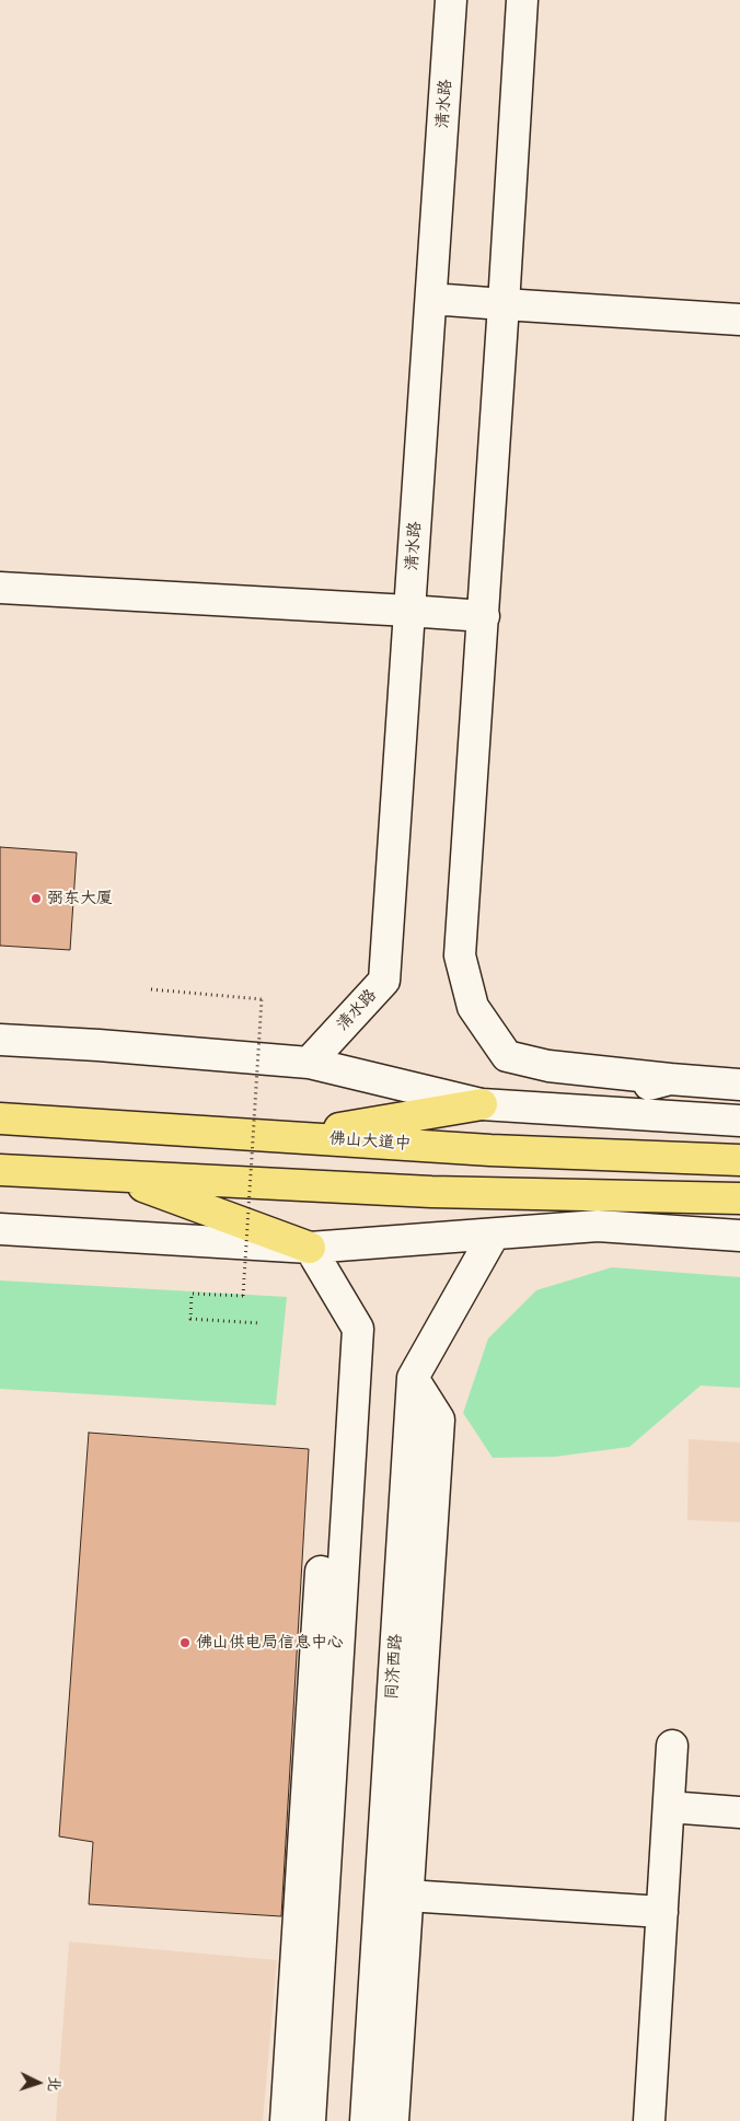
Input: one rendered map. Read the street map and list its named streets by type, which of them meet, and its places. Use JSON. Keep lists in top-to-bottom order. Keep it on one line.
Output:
{"streets":{"highway":["佛山大道中"],"main road":["清水路","同济西路"]},"places":["弼东大厦","佛山供电局信息中心"],"north":"right"}
